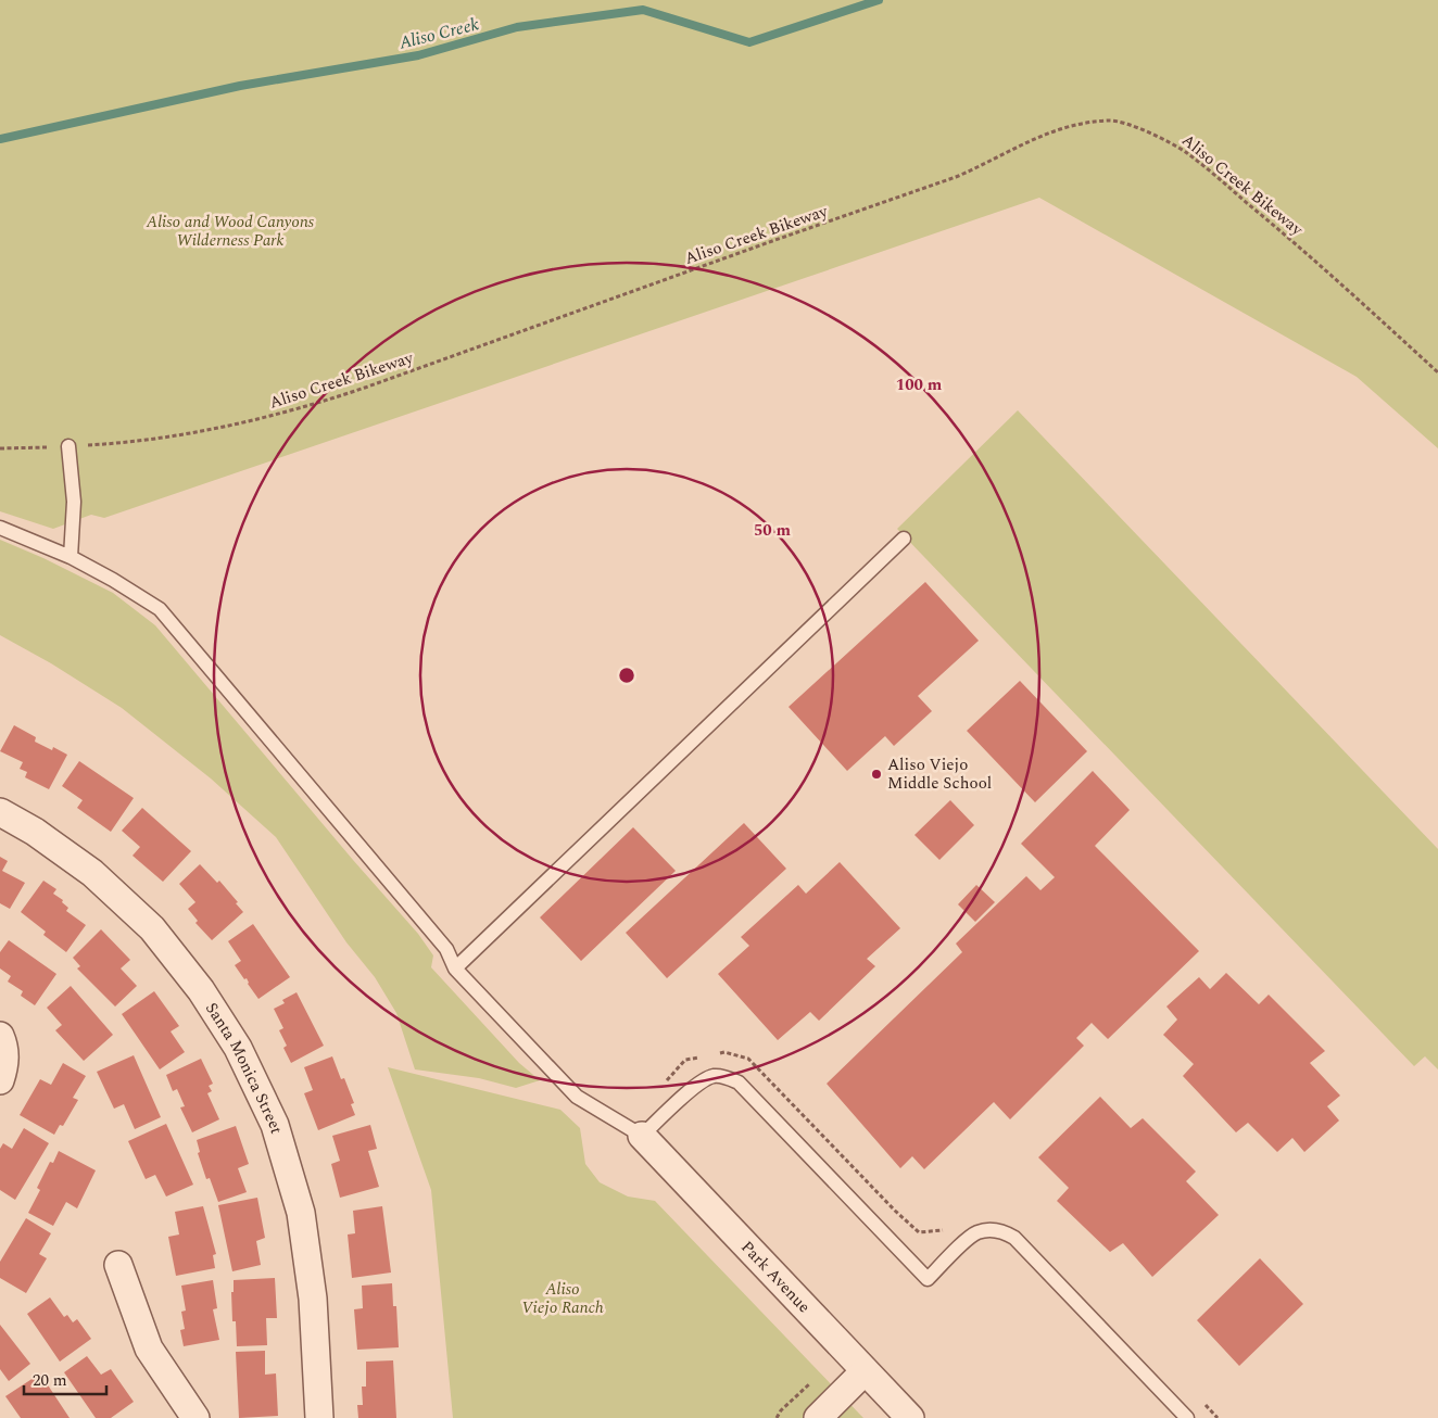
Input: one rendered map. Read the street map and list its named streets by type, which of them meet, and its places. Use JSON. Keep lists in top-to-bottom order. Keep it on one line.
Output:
{"streets":{"street":["Santa Monica Street","Park Avenue"],"path":["Aliso Creek Bikeway"]},"water":["Aliso Creek"],"parks":["Aliso and Wood Canyons Wilderness Park","Aliso Viejo Ranch"],"places":["Aliso Viejo Middle School"],"scale_bar":"20 m","rings":["100 m","50 m"]}
